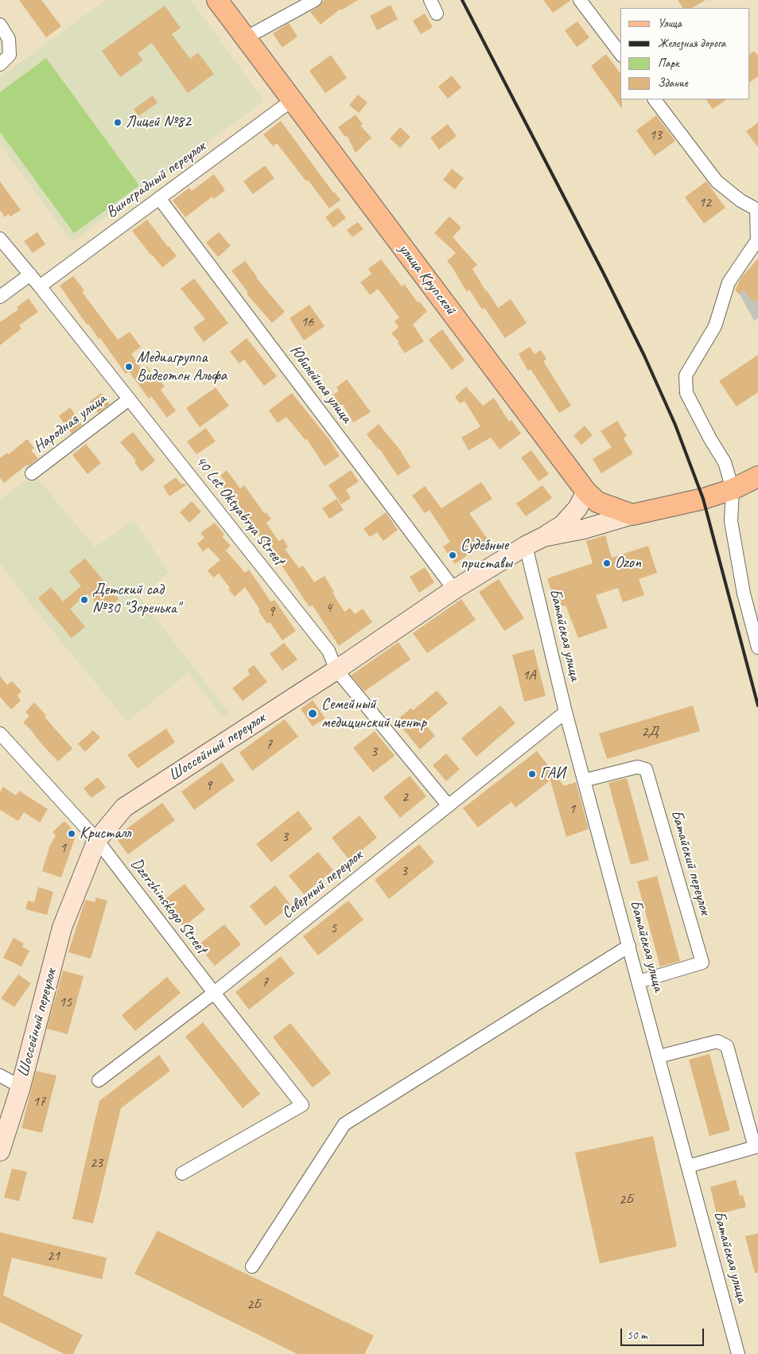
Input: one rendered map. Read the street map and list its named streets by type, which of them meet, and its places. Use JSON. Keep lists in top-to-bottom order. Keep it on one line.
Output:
{"streets":{"main road":["улица Крупской","Шоссейный переулок"],"street":["Виноградный переулок","Юбилейная улица","Народная улица","40 Let Oktyabrya Street","Батайская улица","Батайский переулок","Северный переулок","Dzerzhinskogo Street"]},"crossings":[["Виноградный переулок","улица Крупской"],["Виноградный переулок","Юбилейная улица"],["Виноградный переулок","40 Let Oktyabrya Street"],["улица Крупской","Шоссейный переулок"],["Юбилейная улица","Шоссейный переулок"],["Народная улица","40 Let Oktyabrya Street"],["40 Let Oktyabrya Street","Шоссейный переулок"],["40 Let Oktyabrya Street","Северный переулок"],["Батайская улица","Шоссейный переулок"],["Батайская улица","Батайский переулок"],["Батайская улица","Северный переулок"],["Шоссейный переулок","Dzerzhinskogo Street"],["Северный переулок","Dzerzhinskogo Street"]],"places":["Лицей №82","Медиагруппа Видеотон Альфа","Судебные приставы","Ozon","Детский сад №30 \"Зоренька\"","Семейный медицинский центр","ГАИ","Кристалл"],"house_numbers":["13","12","16","4","9","1А","2Д","7","3","9","2","1","3","1","3","5","7","15","17","23","2Б","21","2Б"],"legend":["Улица","Железная дорога","Парк","Здание"],"scale_bar":"50 m"}
